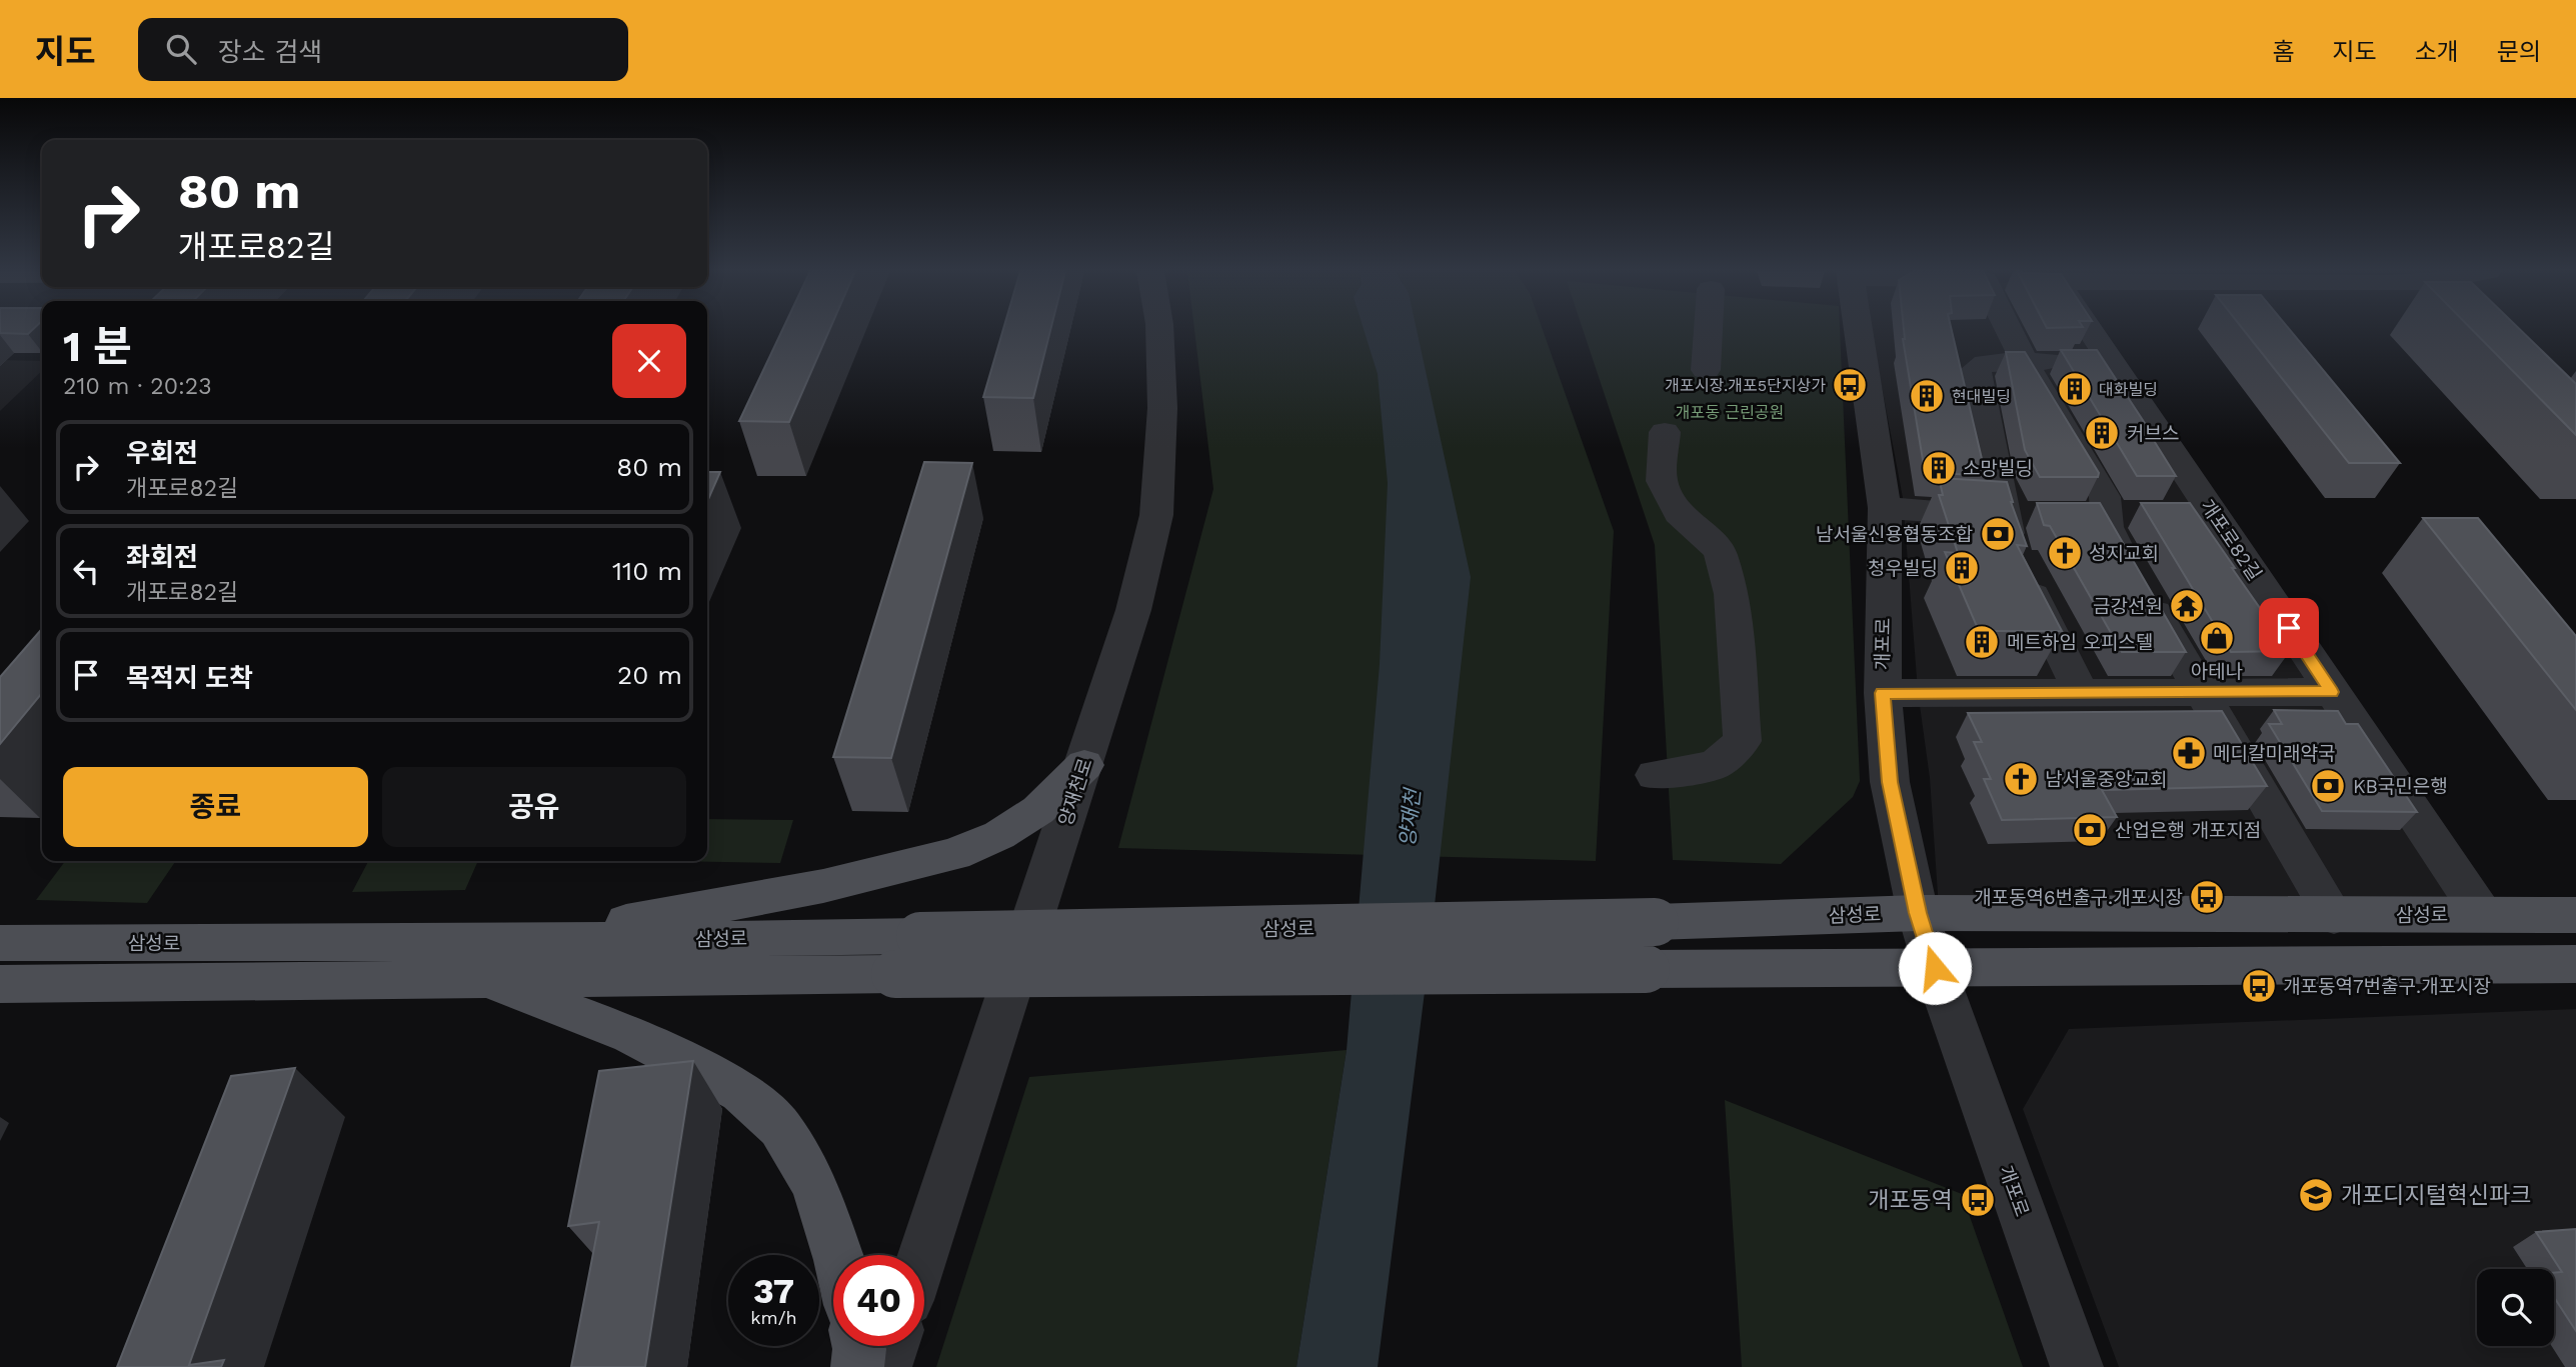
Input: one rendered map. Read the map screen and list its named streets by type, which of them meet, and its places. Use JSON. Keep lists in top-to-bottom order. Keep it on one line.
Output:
{"streets":{"main road":["삼성로"],"street":["개포로82길","개포로","양재천로"]},"crossings":[["개포로82길","삼성로"],["개포로","삼성로"]],"water":["양재천"],"parks":["개포동 근린공원"],"places":{"bus stop":["개포시장.개포5단지상가","개포동역6번출구.개포시장","개포동역7번출구.개포시장","개포동역"],"building":["대화빌딩","현대빌딩","커브스","소망빌딩","청우빌딩","메트하임 오피스텔"],"bank":["남서울신용협동조합","KB국민은행","산업은행 개포지점"],"church":["성지교회","남서울중앙교회"],"temple":["금강선원"],"shop":["아테나"],"pharmacy":["메디칼미래약국"],"school or university":["개포디지털혁신파크"]},"page":{"header":"지도","search":"장소 검색","nav":["홈","지도","소개","문의"],"turn":["80 m","개포로82길"],"heading":["1 분","210 m · 20:23"],"list":[{"name":"우회전","note":"개포로82길","value":"80 m"},{"name":"좌회전","note":"개포로82길","value":"110 m"},{"name":"목적지 도착","value":"20 m"}],"buttons":["종료","공유"],"speed":"37 km/h","limit":"40"}}
